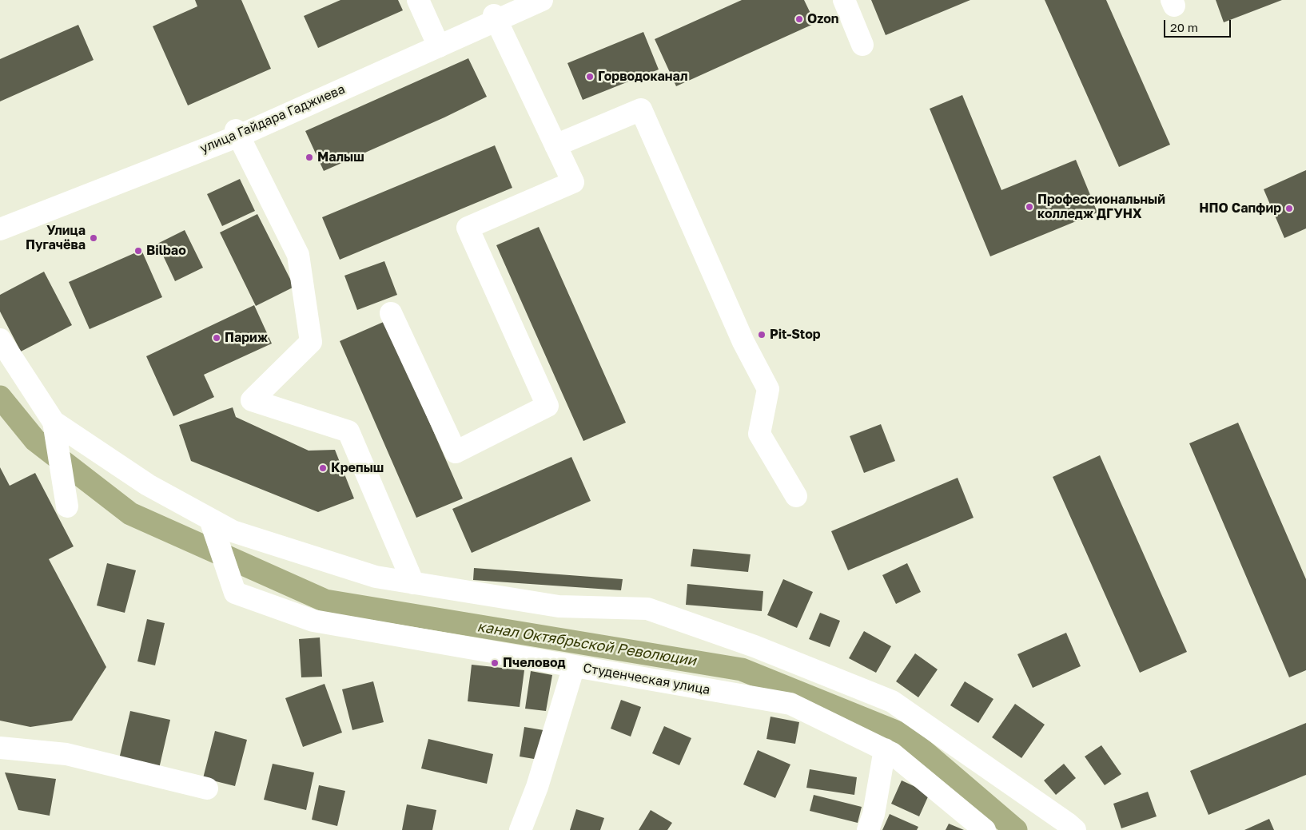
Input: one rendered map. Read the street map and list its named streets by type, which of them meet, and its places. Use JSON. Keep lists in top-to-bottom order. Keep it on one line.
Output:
{"streets":{"street":["улица Гайдара Гаджиева","Студенческая улица"]},"water":["канал Октябрьской Революции"],"places":["Ozon","Горводоканал","Малыш","Профессиональный колледж ДГУНХ","НПО Сапфир","Улица Пугачёва","Bilbao","Pit-Stop","Париж","Крепыш","Пчеловод"],"scale_bar":"20 m"}
